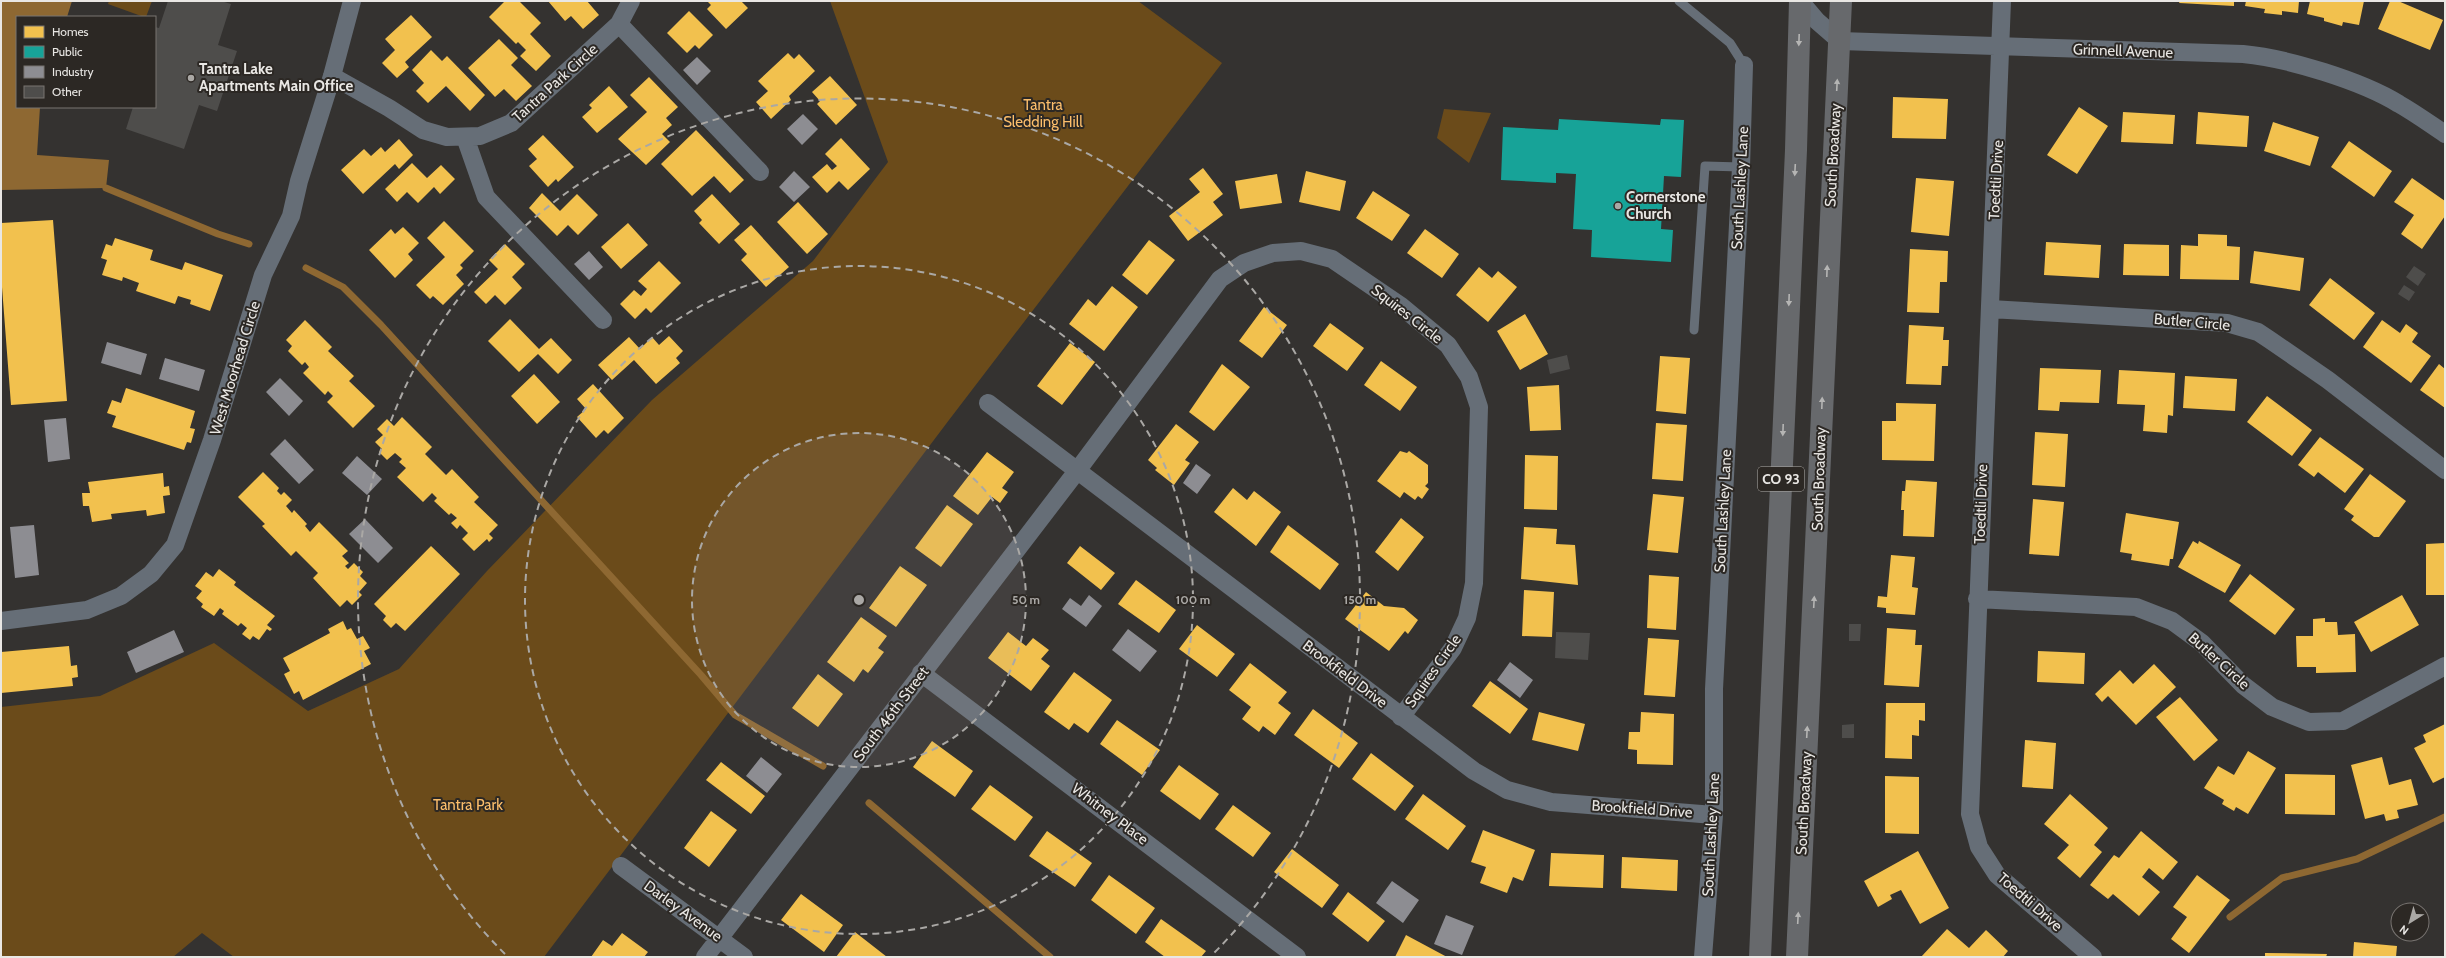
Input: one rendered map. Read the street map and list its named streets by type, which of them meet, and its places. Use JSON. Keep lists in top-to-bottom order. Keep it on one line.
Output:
{"streets":{"highway":["South Broadway","CO 93"],"street":["Grinnell Avenue","Tantra Park Circle","Toedtli Drive","South Lashley Lane","Squires Circle","Butler Circle","West Moorhead Circle","Brookfield Drive","South 46th Street","Whitney Place","Darley Avenue"]},"crossings":[["Grinnell Avenue","South Broadway"],["Grinnell Avenue","Toedtli Drive"],["Tantra Park Circle","West Moorhead Circle"],["Toedtli Drive","Butler Circle"],["South Lashley Lane","Brookfield Drive"],["Squires Circle","Brookfield Drive"],["Squires Circle","South 46th Street"],["Brookfield Drive","South 46th Street"],["South 46th Street","Whitney Place"],["South 46th Street","Darley Avenue"]],"parks":["Tantra Sledding Hill","Tantra Park"],"places":["Tantra Lake Apartments Main Office","Cornerstone Church"],"legend":["Homes","Public","Industry","Other"],"north":"bottom left","rings":["50 m","100 m","150 m"]}
